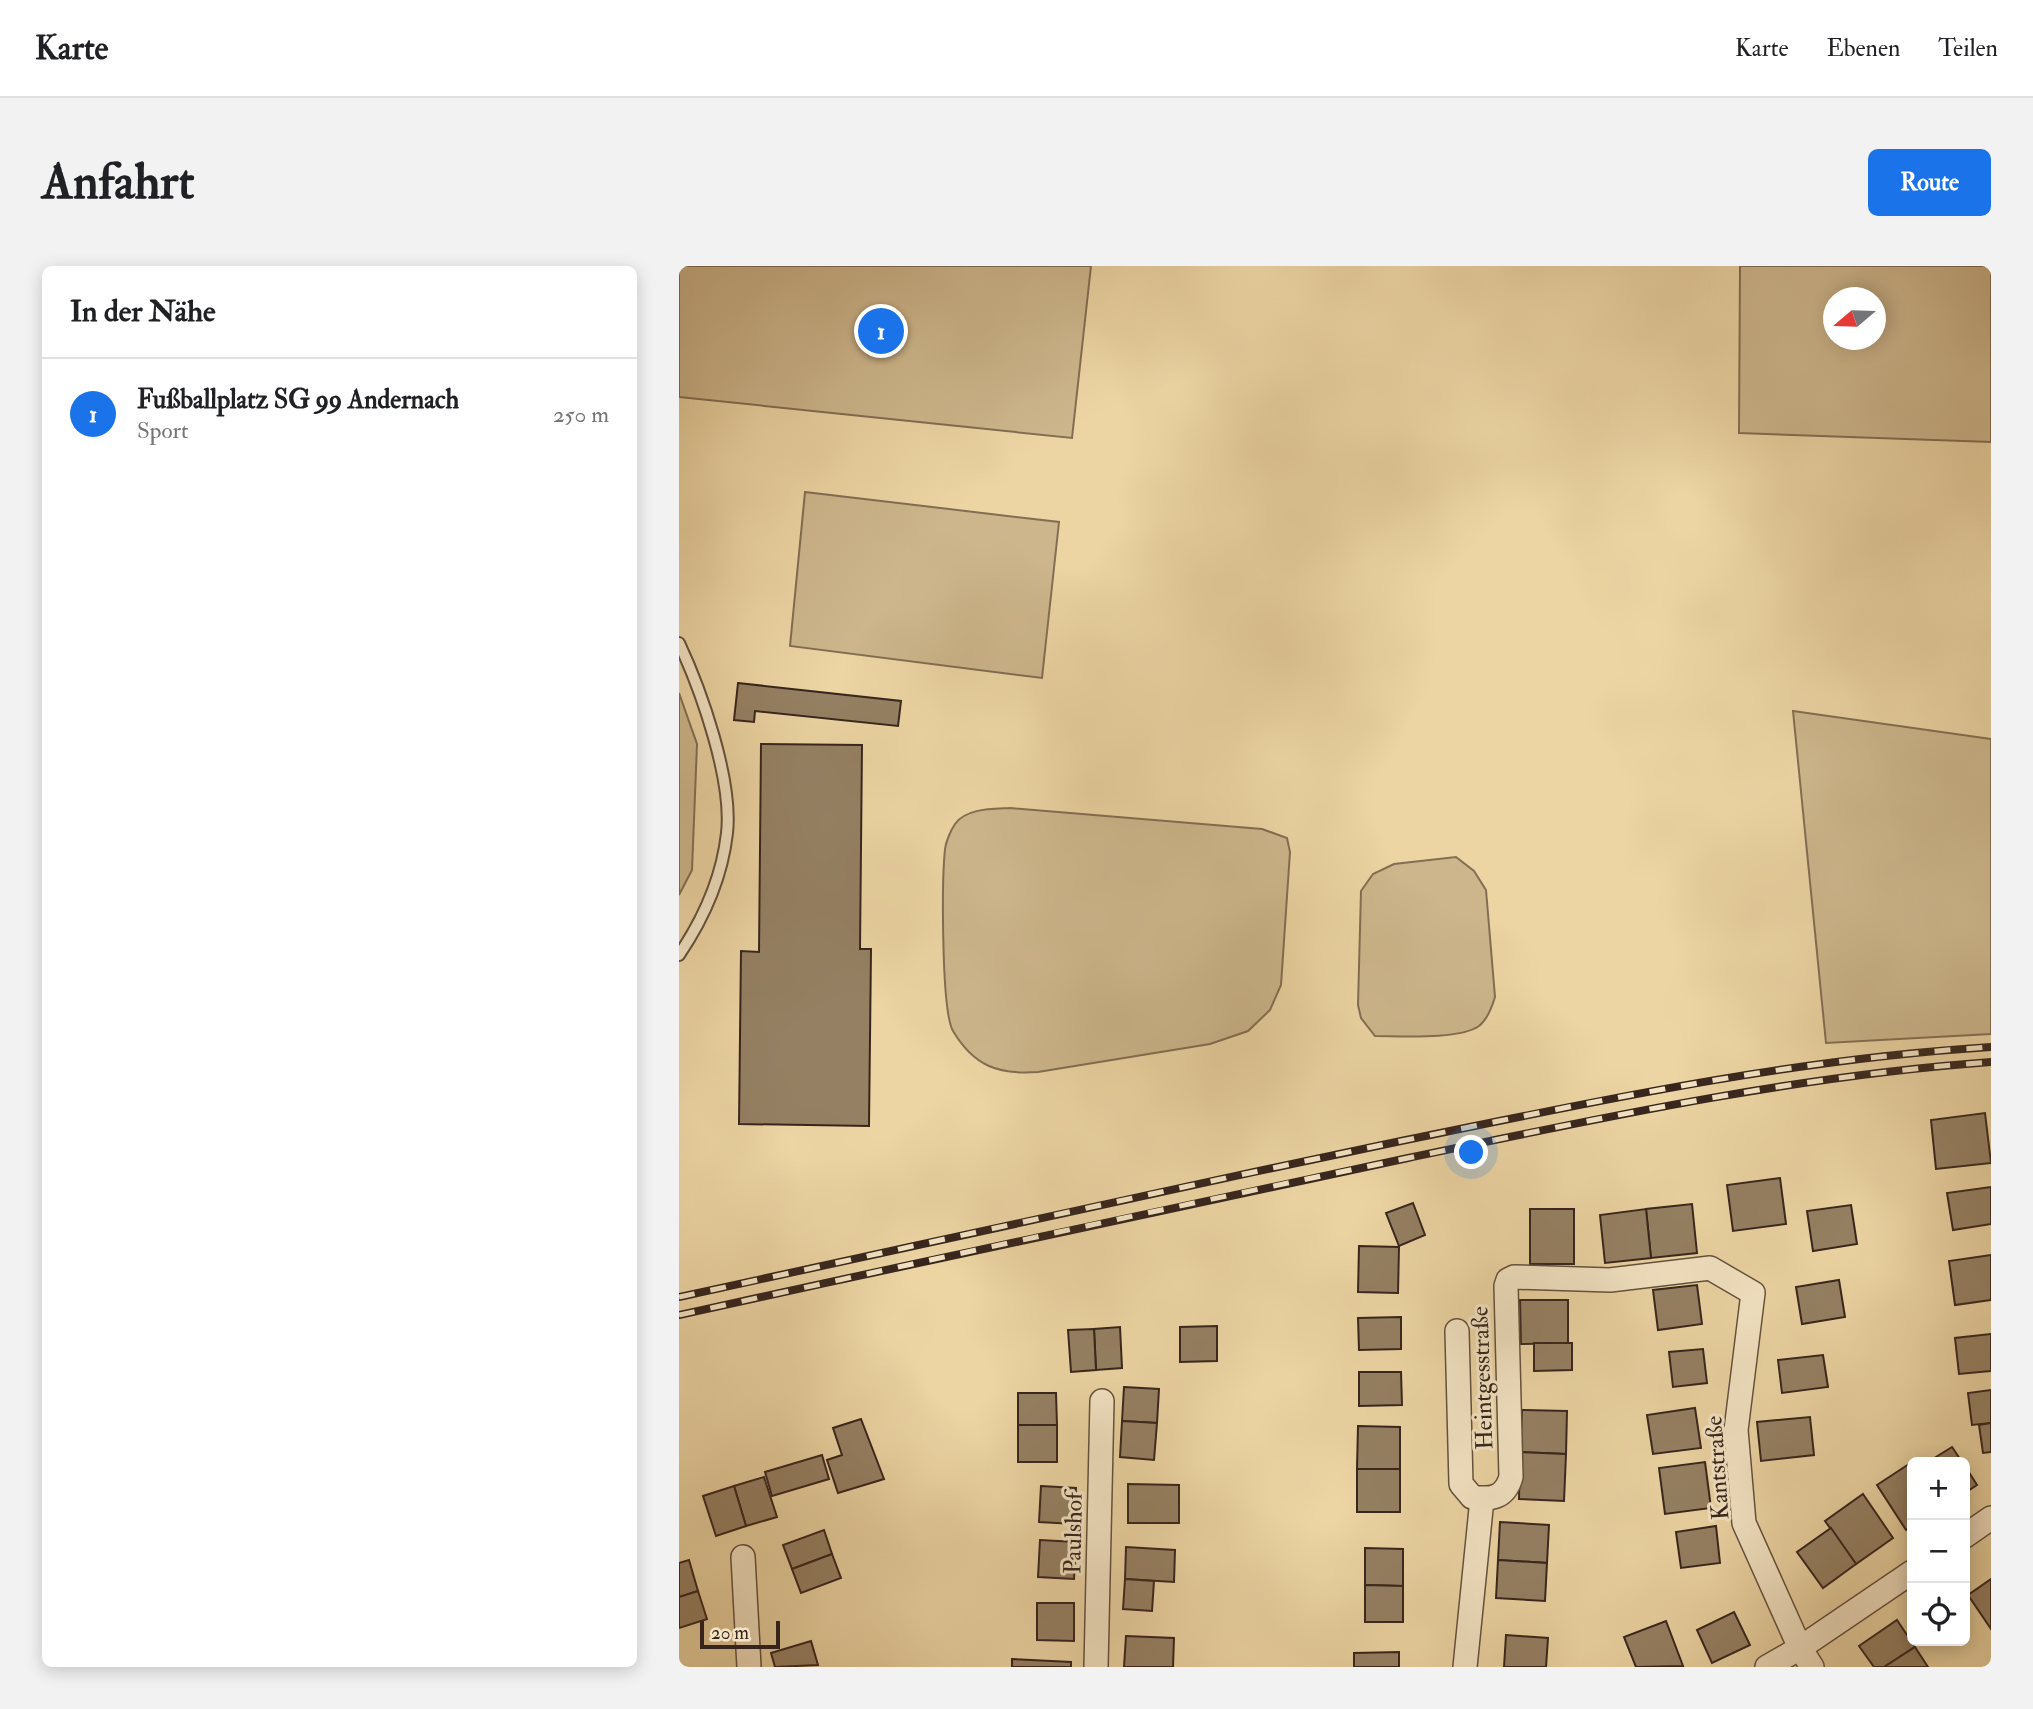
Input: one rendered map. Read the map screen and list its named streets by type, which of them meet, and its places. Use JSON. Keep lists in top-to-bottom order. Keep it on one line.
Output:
{"streets":{"street":["Heintgesstraße","Kantstraße","Paulshof"]},"crossings":[["Heintgesstraße","Kantstraße"]],"scale_bar":"20 m","north":"left","page":{"header":"Karte","nav":["Karte","Ebenen","Teilen"],"buttons":"Route","title":"Anfahrt","heading":"In der Nähe","pins":"1","list":[{"mark":"1","name":"Fußballplatz SG 99 Andernach","note":"Sport","value":"250 m"}],"map_buttons":["+","−"],"scale":"20 m"}}
